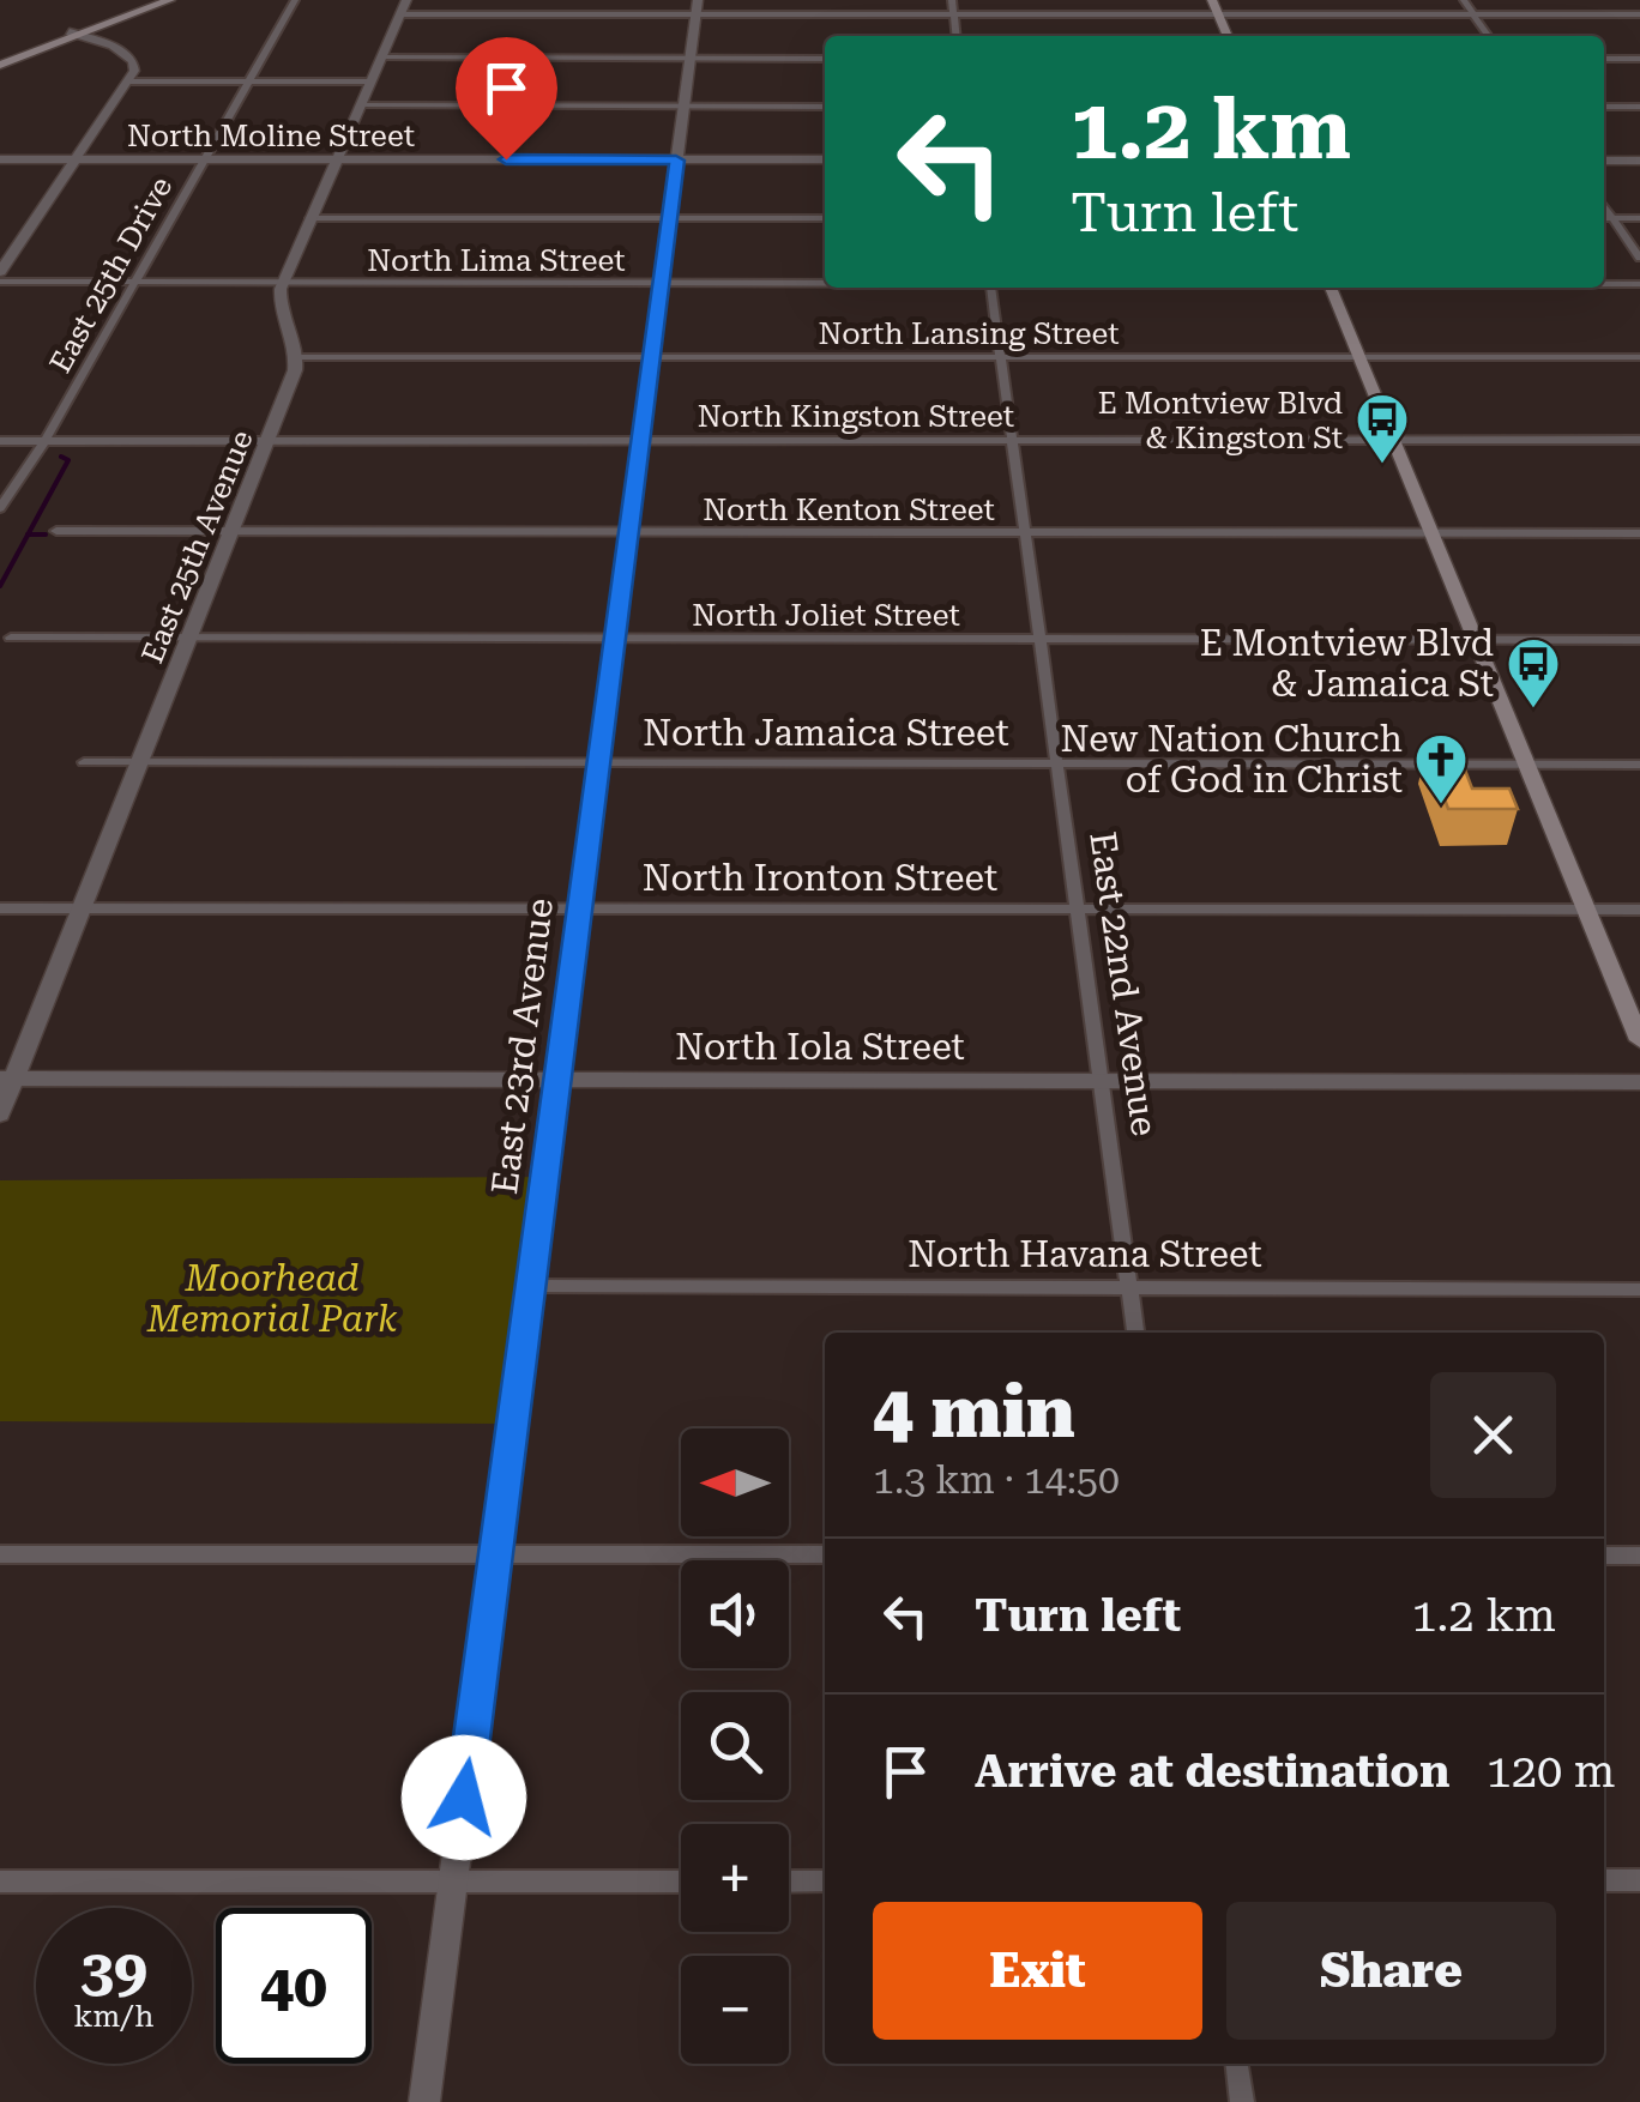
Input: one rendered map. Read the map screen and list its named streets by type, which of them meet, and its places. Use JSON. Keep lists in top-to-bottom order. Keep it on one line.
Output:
{"streets":{"street":["North Moline Street","North Lima Street","East 25th Drive","North Lansing Street","North Kingston Street","North Kenton Street","East 25th Avenue","North Joliet Street","North Jamaica Street","North Ironton Street","East 22nd Avenue","East 23rd Avenue","North Iola Street","North Havana Street"]},"crossings":[["North Moline Street","East 25th Drive"],["North Moline Street","East 23rd Avenue"],["North Lima Street","East 25th Drive"],["North Lima Street","East 23rd Avenue"],["East 25th Drive","North Kingston Street"],["North Lansing Street","East 25th Avenue"],["North Lansing Street","East 22nd Avenue"],["North Lansing Street","East 23rd Avenue"],["North Kingston Street","East 25th Avenue"],["North Kingston Street","East 22nd Avenue"],["North Kingston Street","East 23rd Avenue"],["North Kenton Street","East 25th Avenue"],["North Kenton Street","East 22nd Avenue"],["North Kenton Street","East 23rd Avenue"],["East 25th Avenue","North Joliet Street"],["East 25th Avenue","North Jamaica Street"],["East 25th Avenue","North Ironton Street"],["East 25th Avenue","North Iola Street"],["North Joliet Street","East 22nd Avenue"],["North Joliet Street","East 23rd Avenue"],["North Jamaica Street","East 22nd Avenue"],["North Jamaica Street","East 23rd Avenue"],["North Ironton Street","East 22nd Avenue"],["North Ironton Street","East 23rd Avenue"],["East 22nd Avenue","North Iola Street"],["East 22nd Avenue","North Havana Street"],["East 23rd Avenue","North Iola Street"],["East 23rd Avenue","North Havana Street"]],"parks":["Moorhead Memorial Park"],"places":{"bus stop":["E Montview Blvd & Kingston St","E Montview Blvd & Jamaica St"],"church":["New Nation Church of God in Christ"]},"north":"left","page":{"turn":["1.2 km","Turn left"],"heading":["4 min","1.3 km · 14:50"],"map_buttons":["+","−"],"list":[{"name":"Turn left","value":"1.2 km"},{"name":"Arrive at destination","value":"120 m"}],"buttons":["Exit","Share"],"speed":"39 km/h","limit":"40"}}
